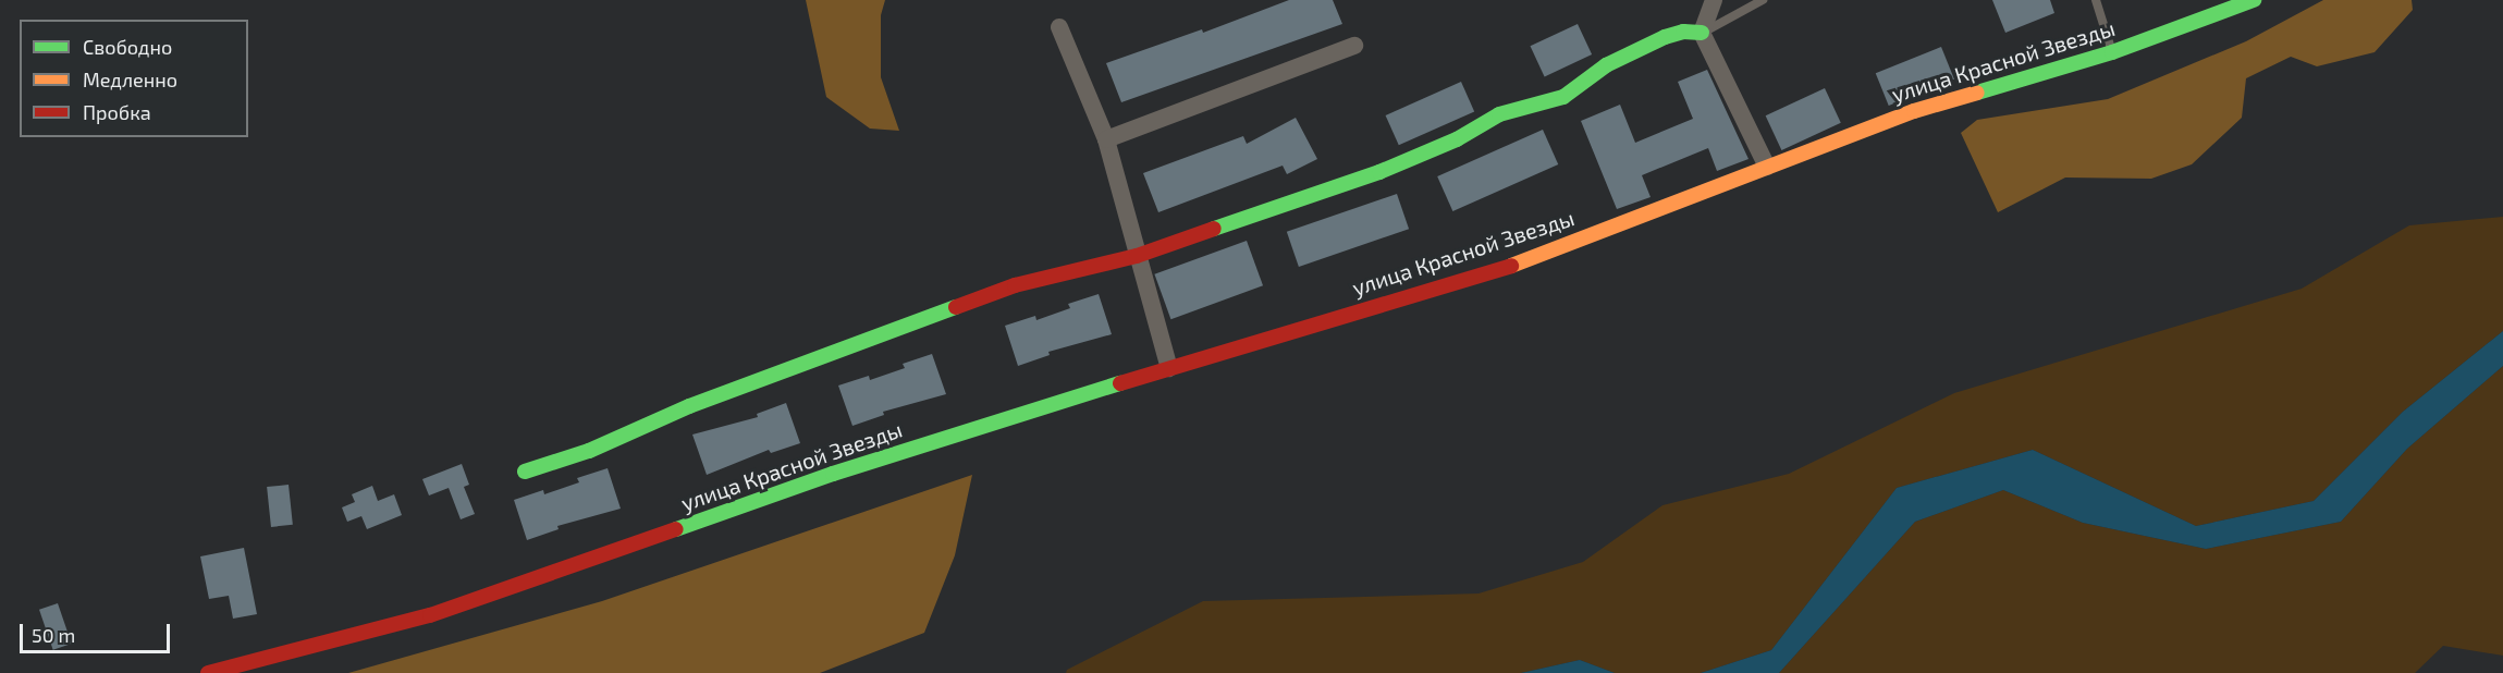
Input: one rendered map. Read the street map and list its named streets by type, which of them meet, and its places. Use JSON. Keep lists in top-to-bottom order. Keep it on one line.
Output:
{"streets":{"street":["улица Красной Звезды"]},"legend":["Свободно","Медленно","Пробка"],"scale_bar":"50 m"}
